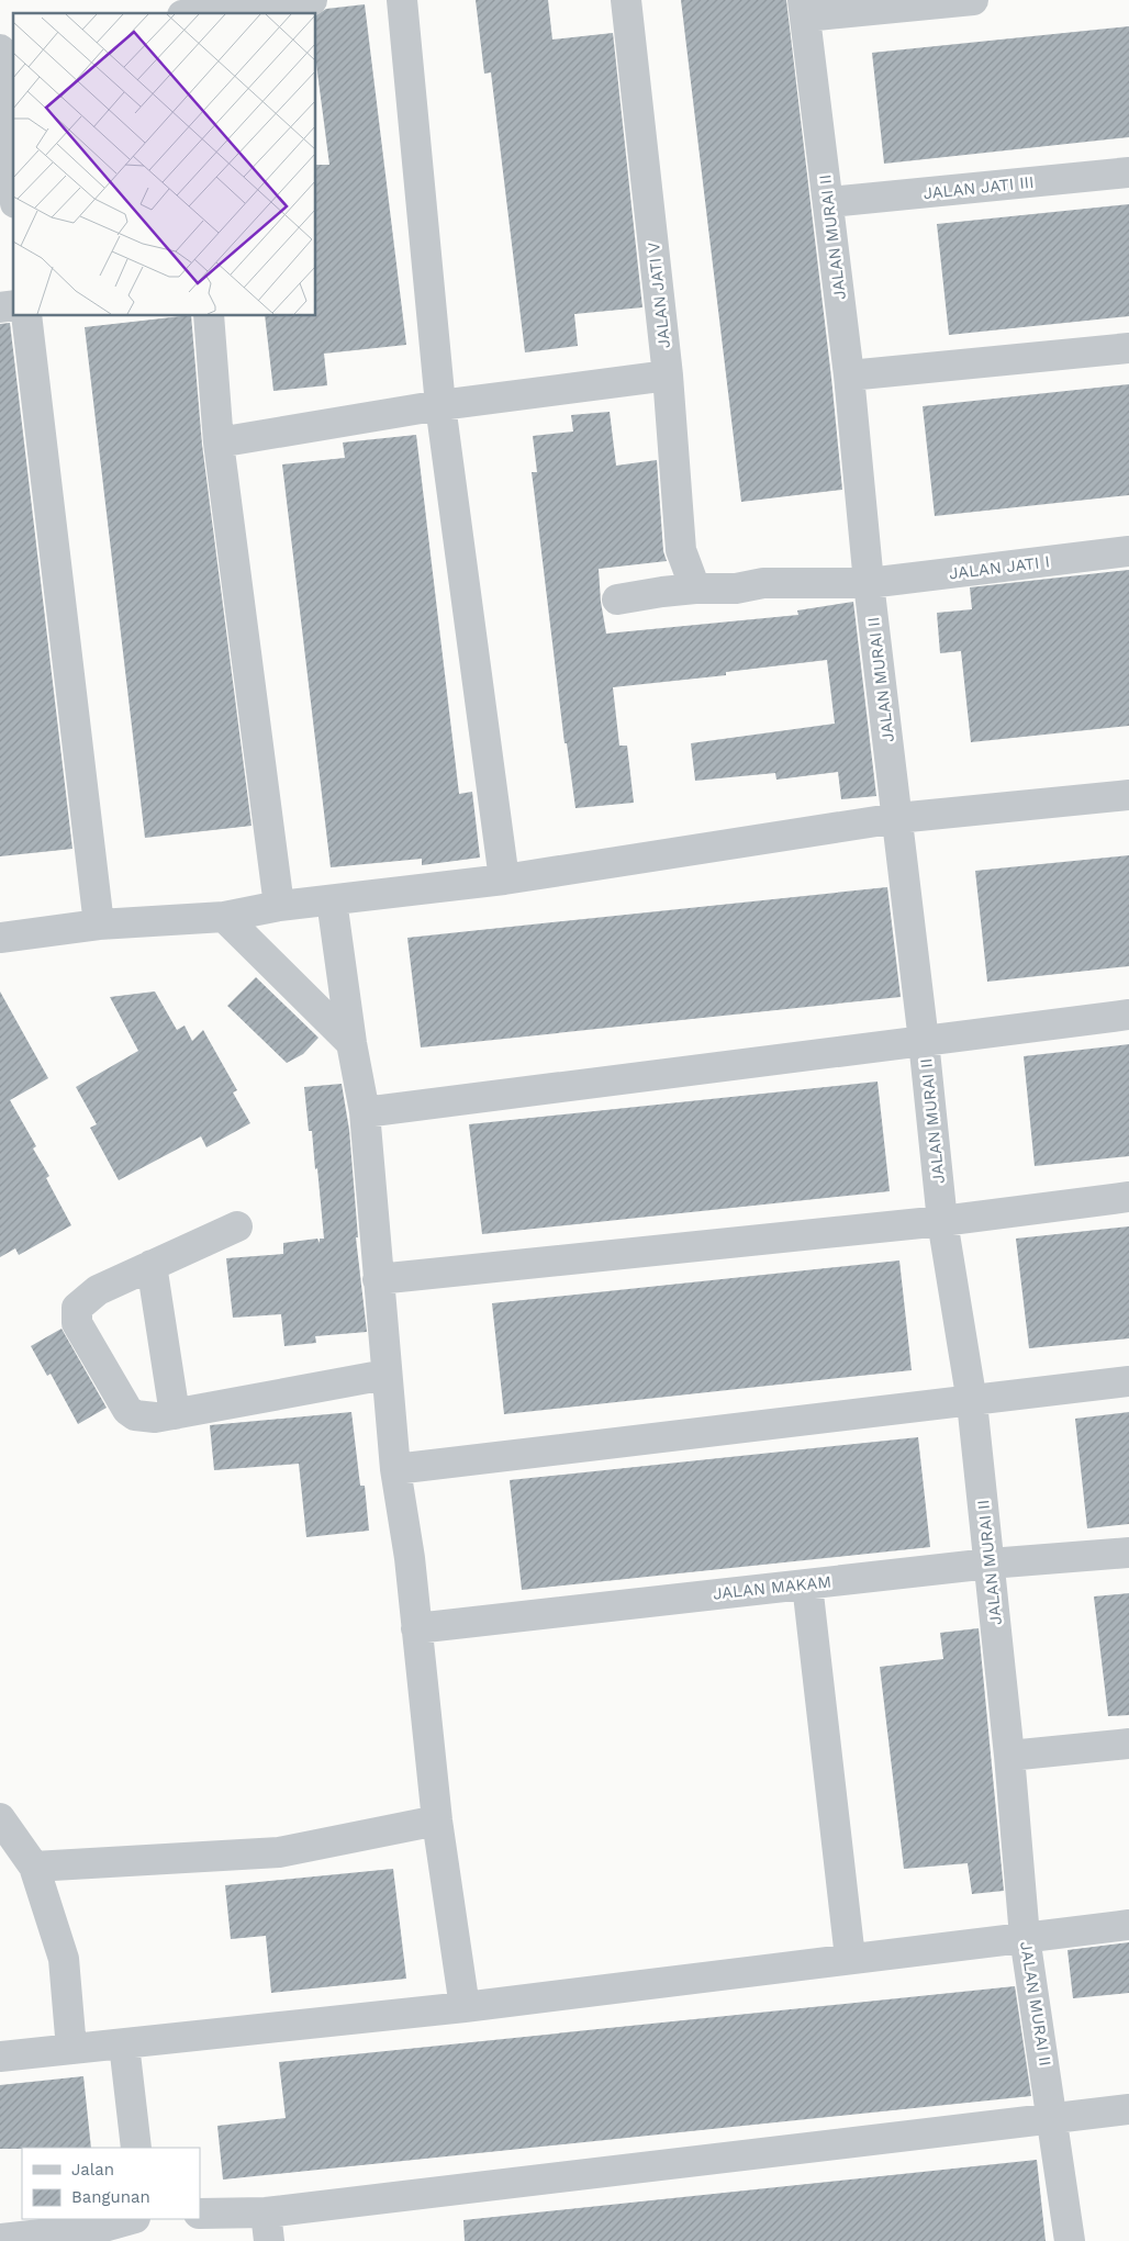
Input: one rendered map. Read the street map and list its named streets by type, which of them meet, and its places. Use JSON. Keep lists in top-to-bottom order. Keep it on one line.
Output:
{"streets":{"street":["JALAN JATI III","JALAN MURAI II","JALAN JATI V","JALAN JATI I","JALAN MAKAM"]},"crossings":[["JALAN JATI III","JALAN MURAI II"],["JALAN MURAI II","JALAN JATI I"],["JALAN MURAI II","JALAN MAKAM"],["JALAN JATI V","JALAN JATI I"]],"legend":["Jalan","Bangunan"]}
